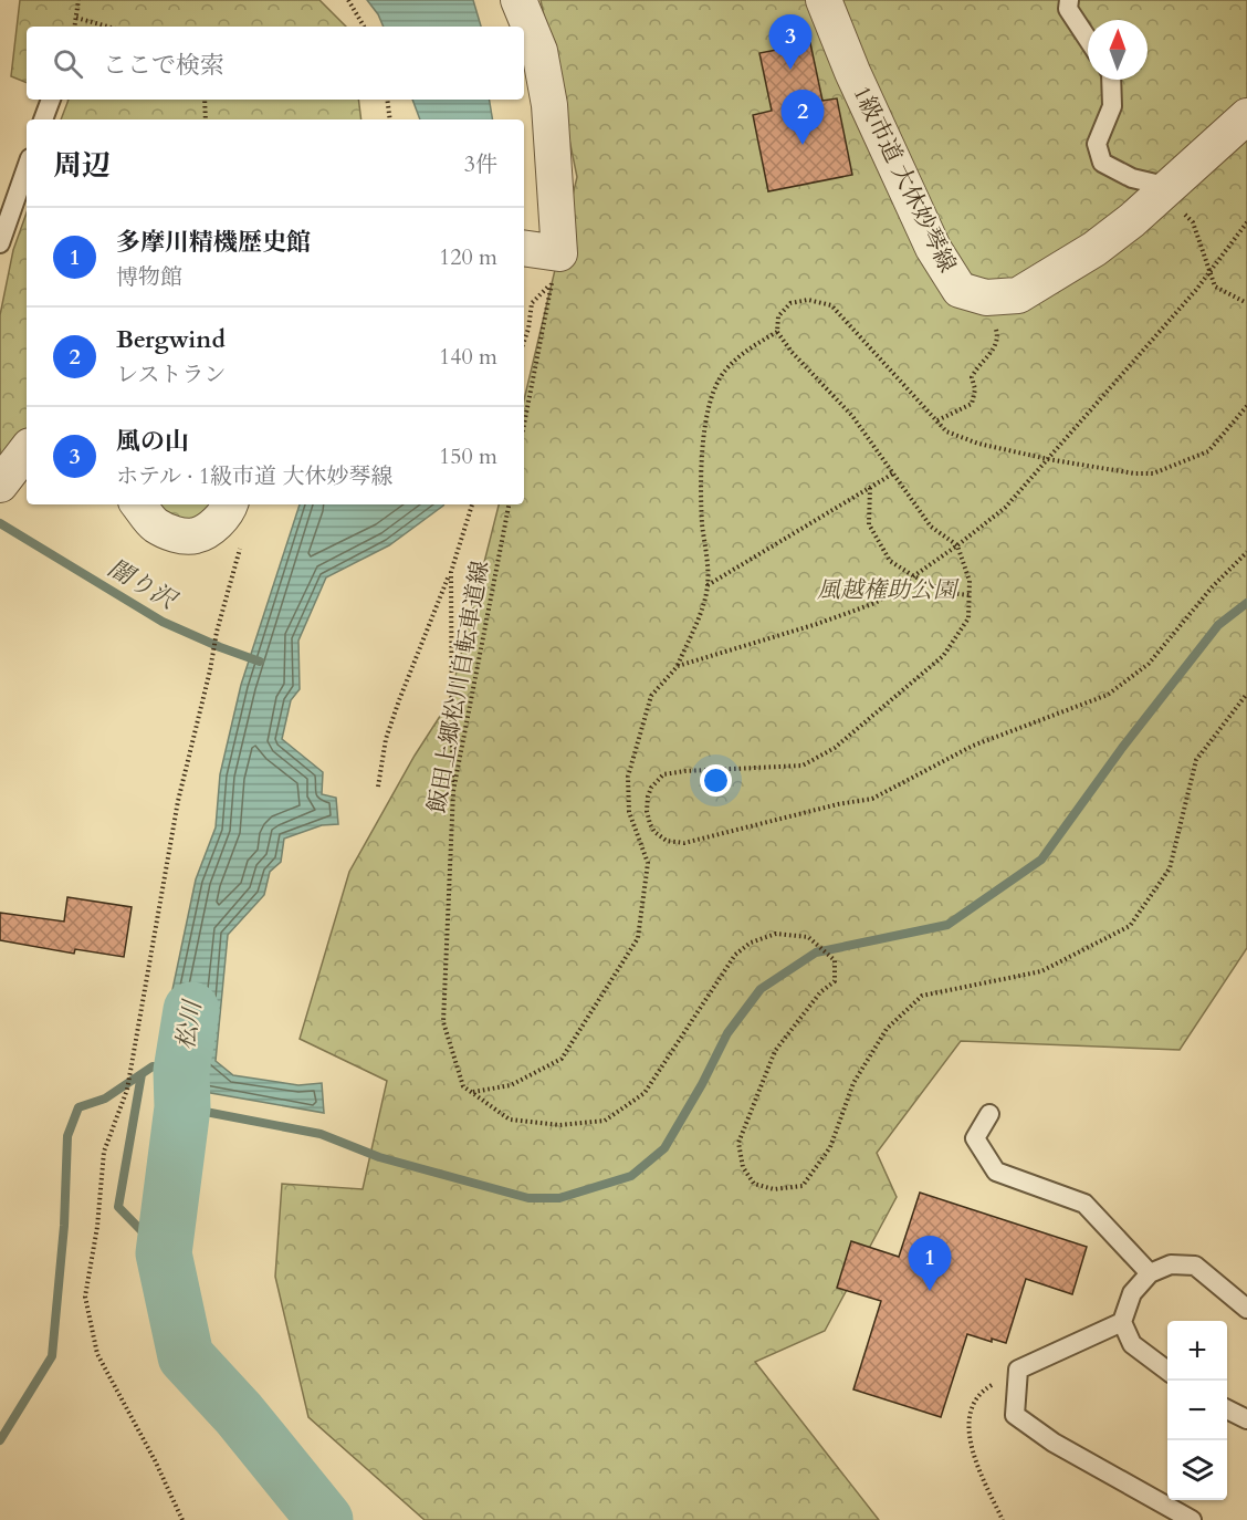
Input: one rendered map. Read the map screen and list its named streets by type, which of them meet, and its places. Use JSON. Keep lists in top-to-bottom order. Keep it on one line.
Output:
{"streets":{"street":["1級市道 大休妙琴線"],"path":["飯田上郷松川自転車道線"]},"water":["闇り沢","松川"],"parks":["風越権助公園"],"north":"top","page":{"pins":["3","2","1"],"search":"ここで検索","heading":["周辺","3件"],"list":[{"mark":"1","name":"多摩川精機歴史館","note":"博物館","value":"120 m"},{"mark":"2","name":"Bergwind","note":"レストラン","value":"140 m"},{"mark":"3","name":"風の山","note":"ホテル · 1級市道 大休妙琴線","value":"150 m"}],"map_buttons":["+","−"]}}
